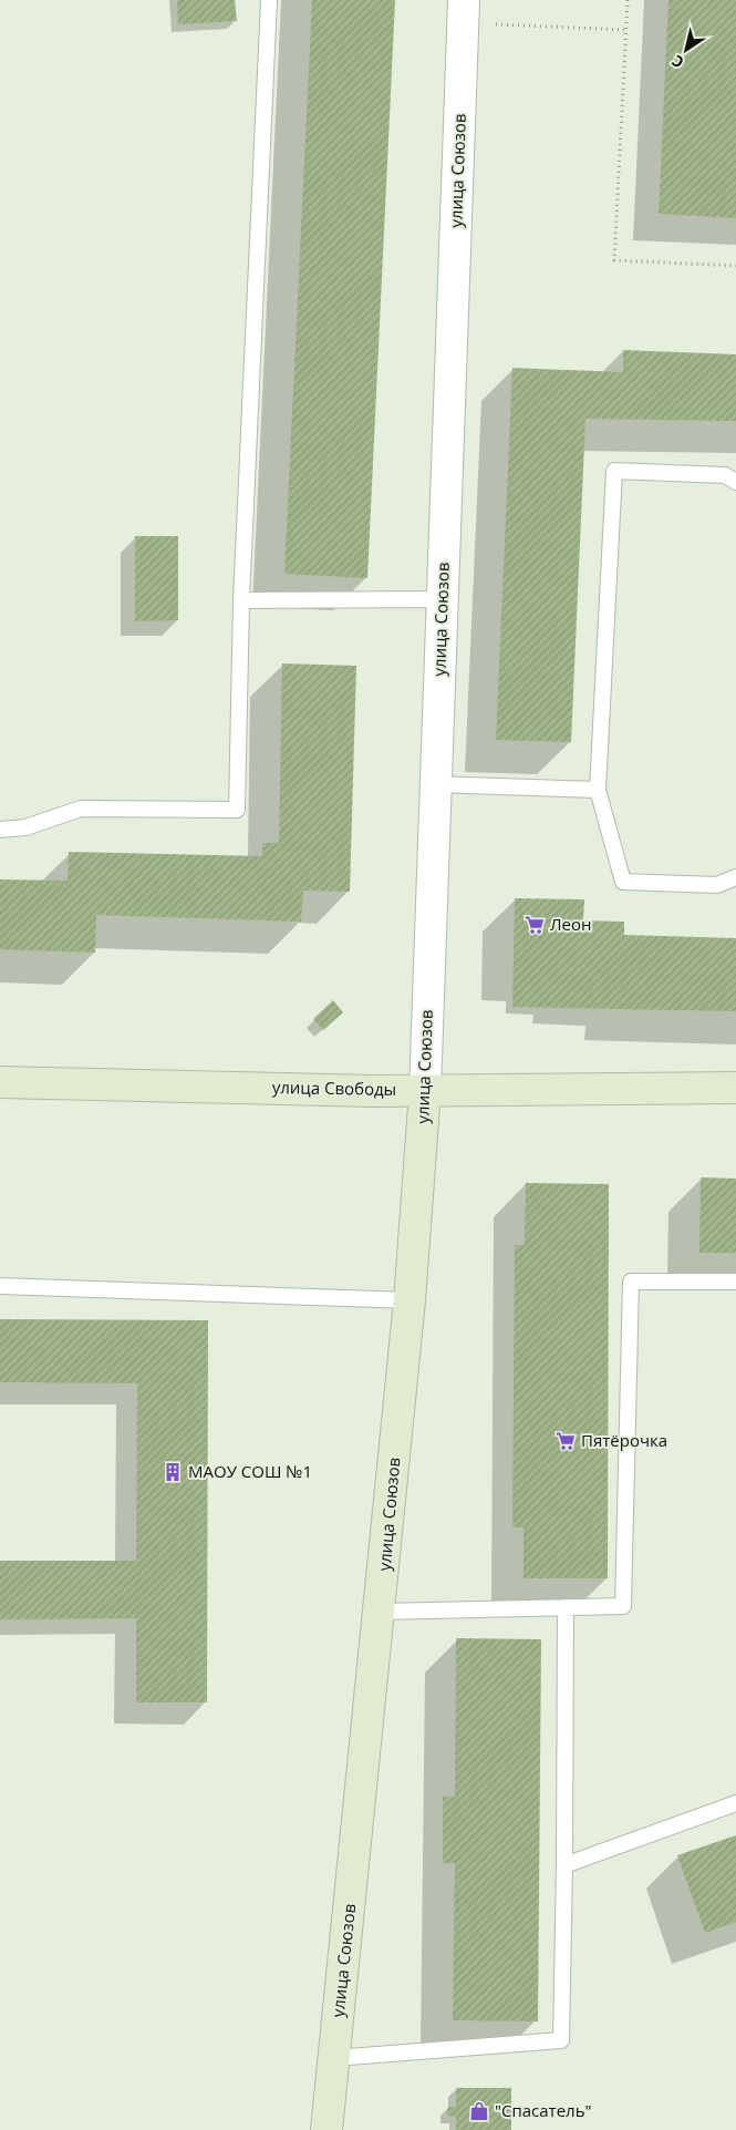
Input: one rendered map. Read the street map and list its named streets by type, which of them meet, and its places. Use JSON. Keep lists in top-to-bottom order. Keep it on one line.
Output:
{"streets":{"street":["улица Союзов","улица Свободы"]},"crossings":[["улица Союзов","улица Свободы"]],"places":{"supermarket":["Леон","Пятёрочка"],"building":["МАОУ СОШ №1"],"shop":["\"Спасатель\""]},"north":"bottom left"}
